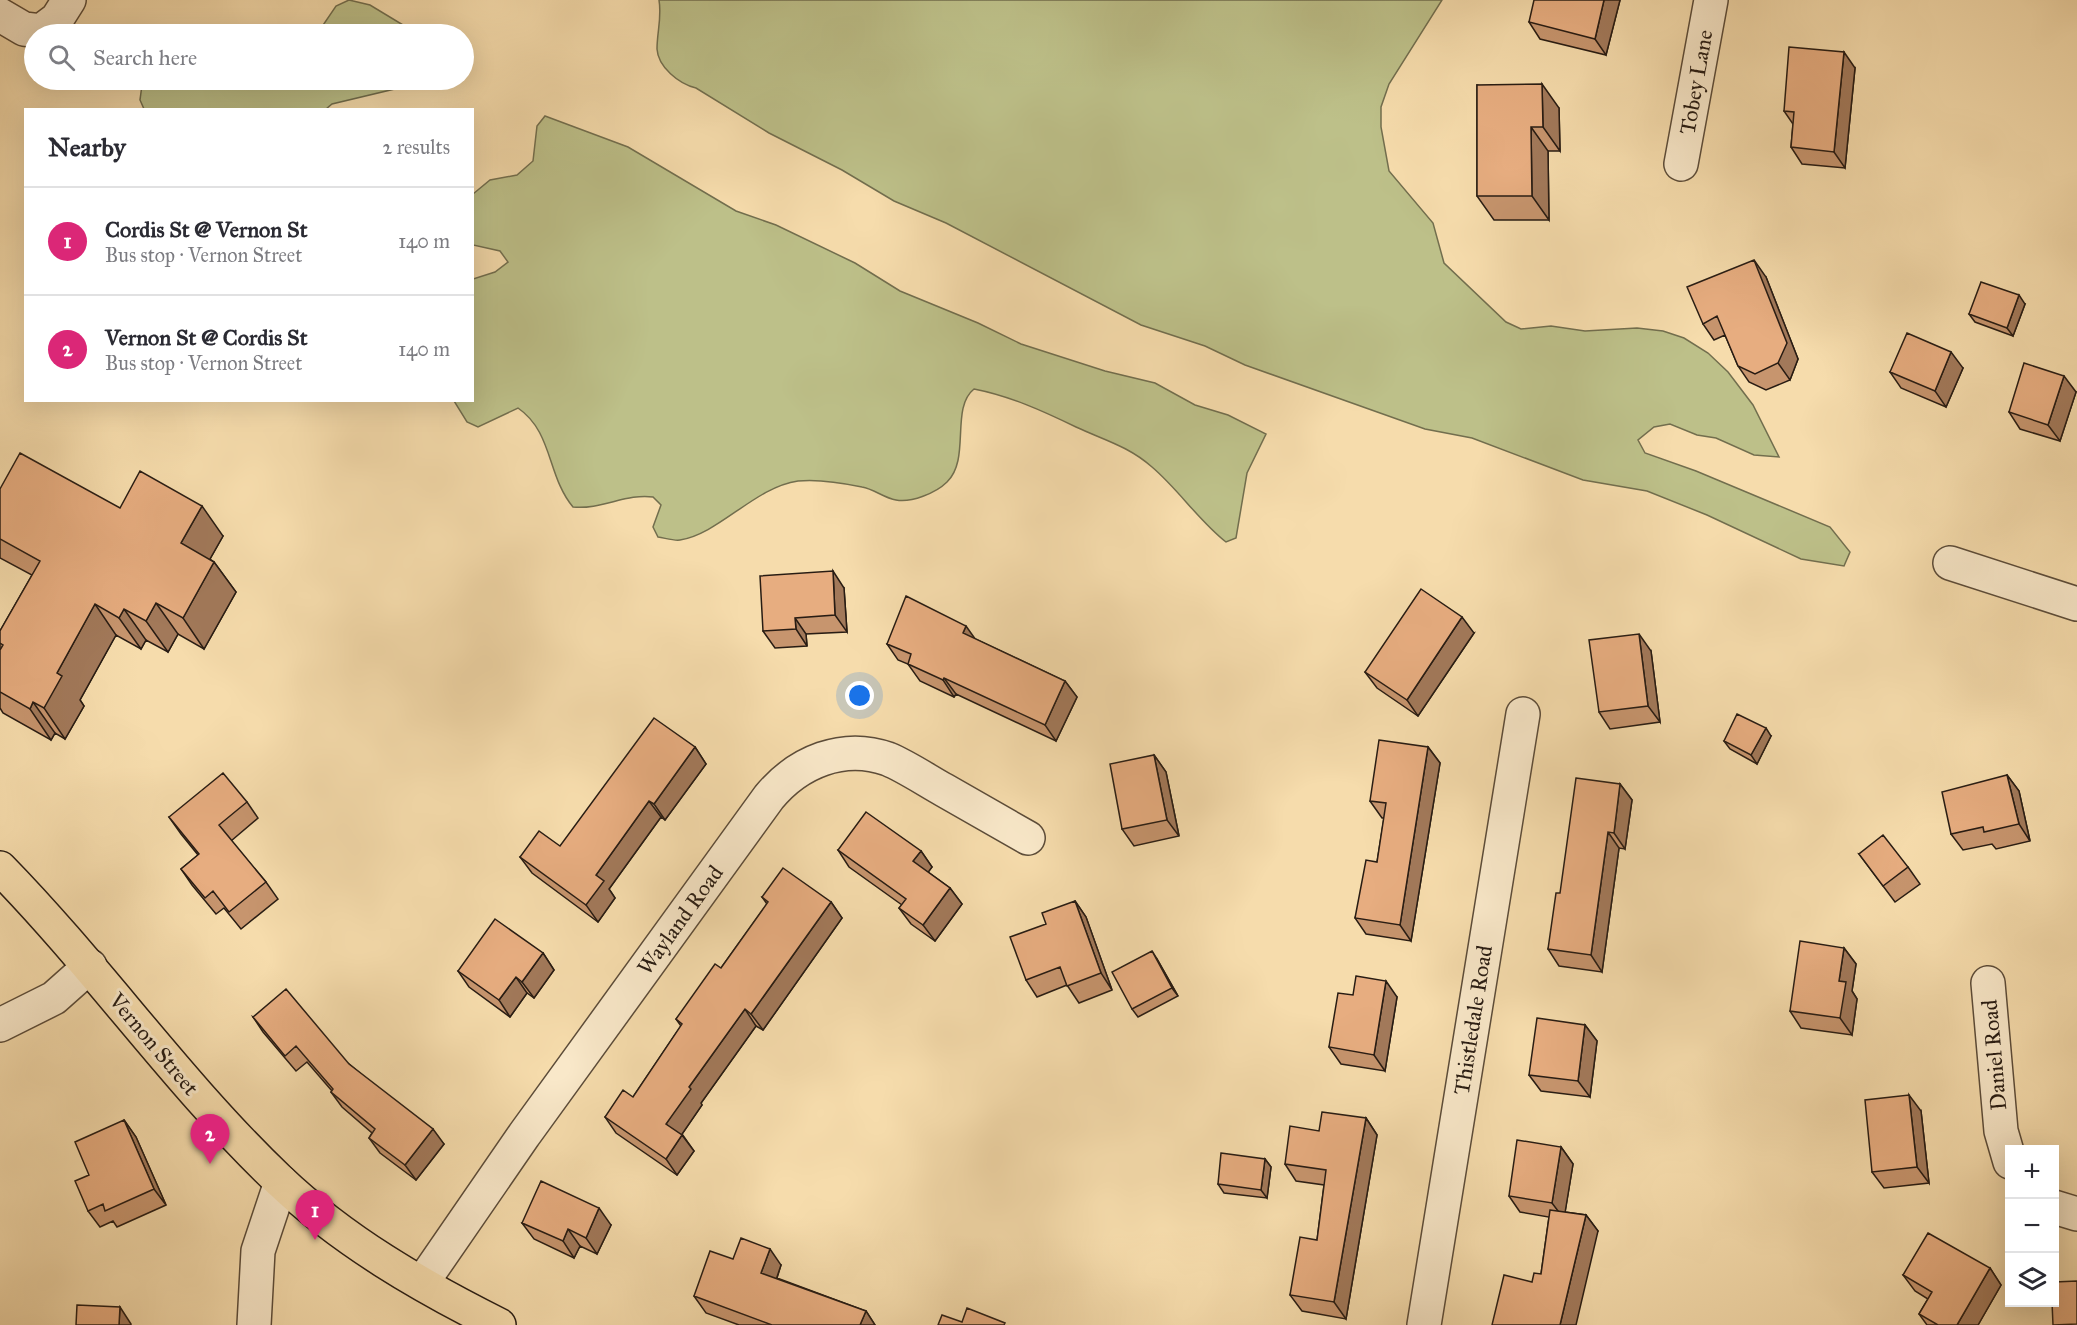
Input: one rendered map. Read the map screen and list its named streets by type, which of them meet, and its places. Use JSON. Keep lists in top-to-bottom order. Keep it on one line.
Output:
{"streets":{"main road":["Vernon Street"],"street":["Tobey Lane","Wayland Road","Thistledale Road","Daniel Road"]},"crossings":[["Wayland Road","Vernon Street"]],"page":{"search":"Search here","heading":["Nearby","2 results"],"list":[{"mark":"1","name":"Cordis St @ Vernon St","note":"Bus stop · Vernon Street","value":"140 m"},{"mark":"2","name":"Vernon St @ Cordis St","note":"Bus stop · Vernon Street","value":"140 m"}],"pins":["2","1"],"map_buttons":["+","−"]}}
